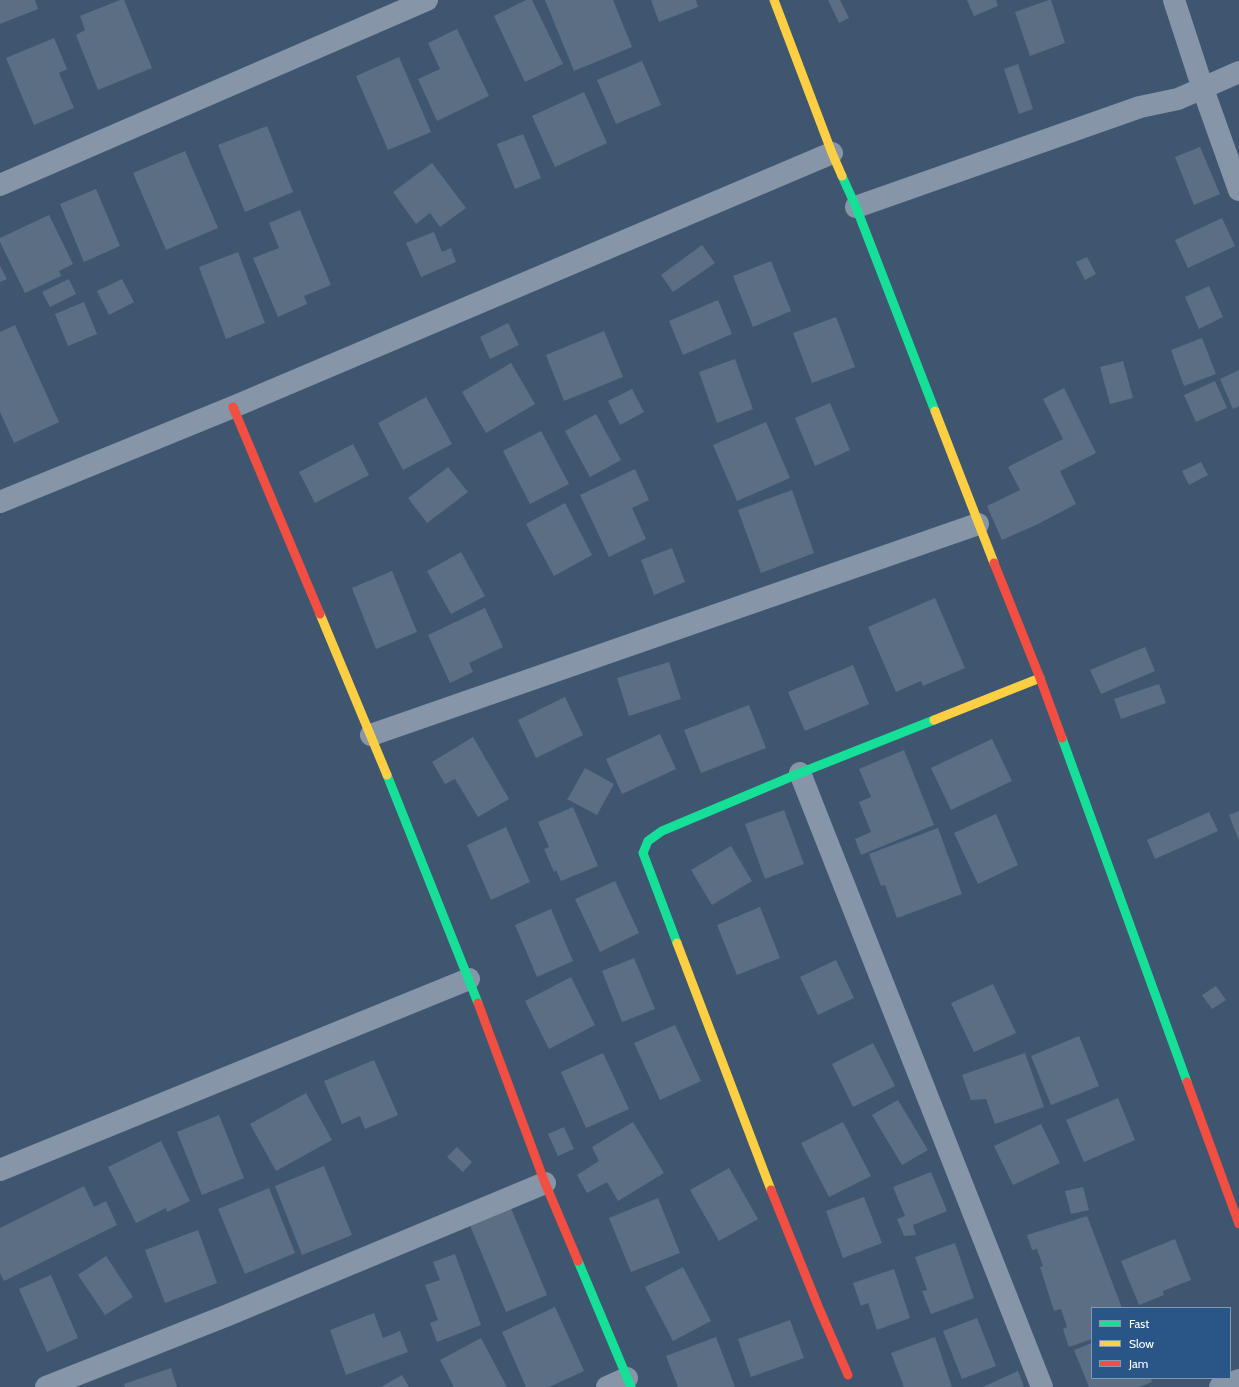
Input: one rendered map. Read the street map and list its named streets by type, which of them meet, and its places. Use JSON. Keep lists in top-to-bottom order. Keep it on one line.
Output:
{"legend":["Fast","Slow","Jam"]}
